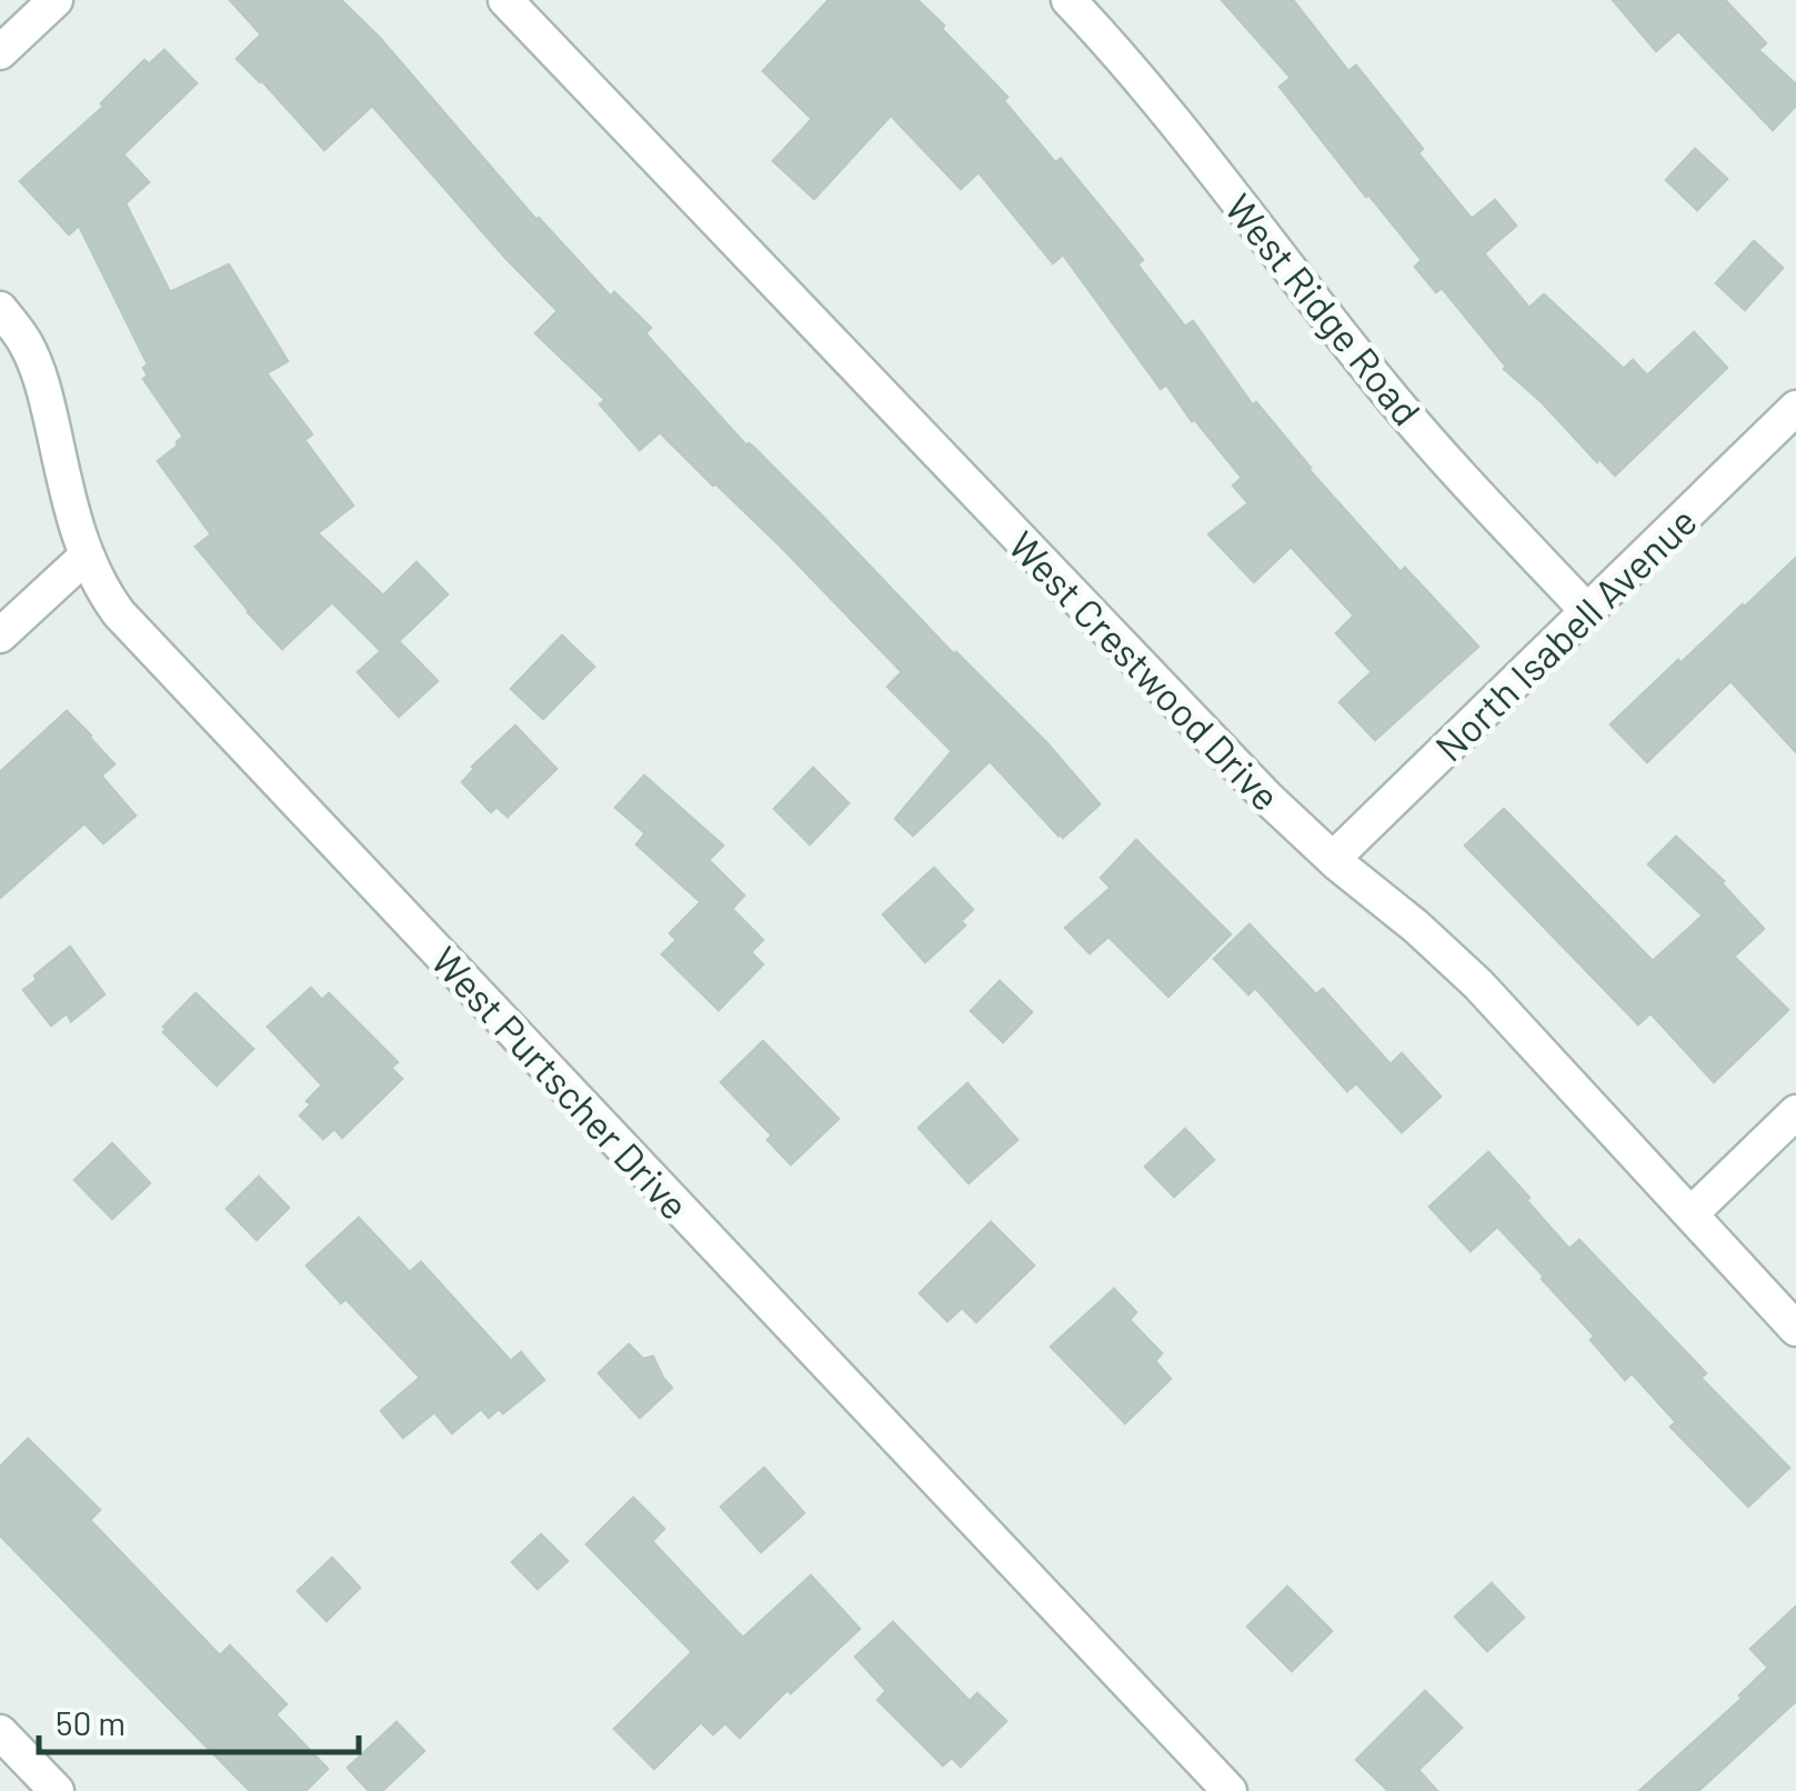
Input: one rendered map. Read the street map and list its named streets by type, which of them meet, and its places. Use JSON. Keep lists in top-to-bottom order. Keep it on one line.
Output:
{"streets":{"street":["West Ridge Road","North Isabell Avenue","West Crestwood Drive","West Purtscher Drive"]},"crossings":[["West Ridge Road","North Isabell Avenue"],["North Isabell Avenue","West Crestwood Drive"]],"scale_bar":"50 m"}
